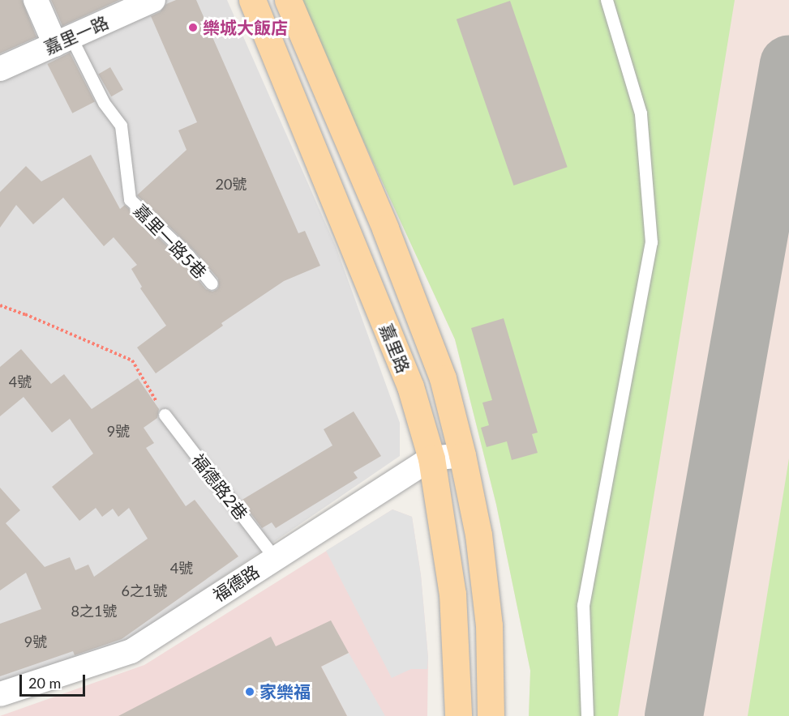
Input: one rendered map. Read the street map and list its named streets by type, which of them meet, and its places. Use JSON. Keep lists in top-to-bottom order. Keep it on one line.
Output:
{"streets":{"main road":["嘉里路"],"street":["嘉里一路","福德路"],"lane":["嘉里一路5巷","福德路2巷"]},"crossings":[["嘉里一路","嘉里一路5巷"],["嘉里路","福德路"],["福德路2巷","福德路"]],"places":["樂城大飯店","家樂福"],"house_numbers":["20號","4號","9號","4號","6之1號","8之1號","9號"],"scale_bar":"20 m"}
